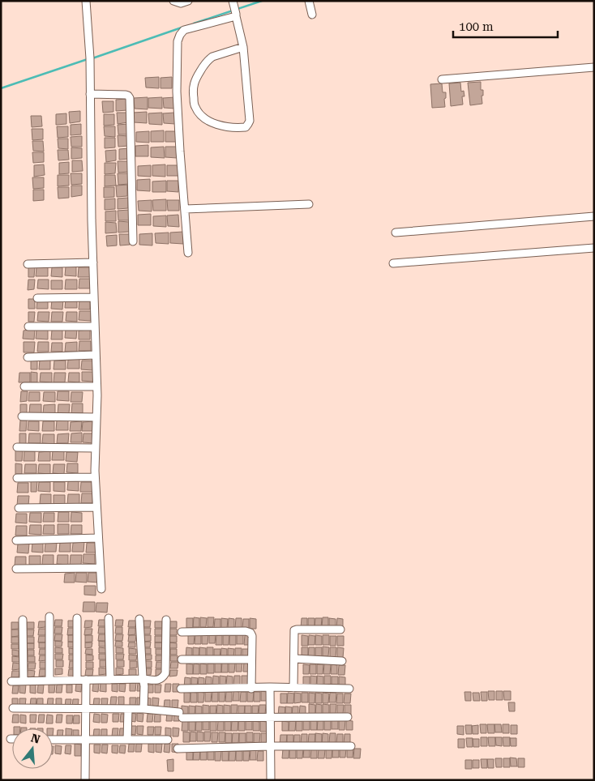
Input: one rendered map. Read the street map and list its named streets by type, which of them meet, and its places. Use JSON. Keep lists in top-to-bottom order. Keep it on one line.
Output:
{"scale_bar":"100 m","north":"top"}
